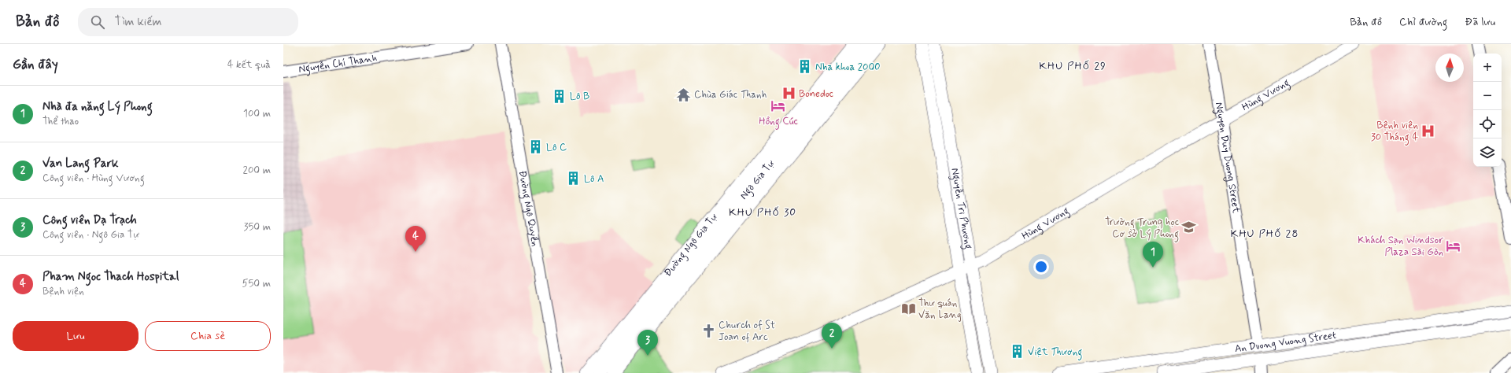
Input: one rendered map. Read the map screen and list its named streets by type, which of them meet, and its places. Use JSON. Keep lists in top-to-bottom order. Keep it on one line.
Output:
{"streets":{"main road":["Hùng Vương","Ngô Gia Tự","Nguyễn Tri Phương","Đường Ngô Gia Tự","An Duong Vuong Street"],"street":["Nguyễn Chí Thanh","Nguyen Duy Duong Street","Đường Ngô Quyền"]},"crossings":[["Hùng Vương","Nguyen Duy Duong Street"],["Hùng Vương","Nguyễn Tri Phương"],["Nguyen Duy Duong Street","An Duong Vuong Street"],["Ngô Gia Tự","Đường Ngô Gia Tự"]],"districts":["KHU PHỐ 29","KHU PHỐ 30","KHU PHỐ 28"],"places":{"building":["Nha khoa 2000","Lô B","Lô C","Lô A","Việt Thương"],"hospital":["Bonedoc","Bệnh viện 30 Tháng 4"],"temple":["Chùa Giác Thanh"],"hotel":["Hồng Cúc","Khách Sạn Windsor Plaza Sài Gòn"],"school or university":["Trường Trung học Cơ sở Lý Phong"],"library":["Thư quán Văn Lang"],"church":["Church of St Joan of Arc"]},"north":"top","page":{"header":"Bản đồ","search":"Tìm kiếm","nav":["Bản đồ","Chỉ đường","Đã lưu"],"heading":["Gần đây","4 kết quả"],"map_buttons":["+","−"],"list":[{"mark":"1","name":"Nhà đa năng Lý Phong","note":"Thể thao","value":"100 m"},{"mark":"2","name":"Van Lang Park","note":"Công viên · Hùng Vương","value":"200 m"},{"mark":"3","name":"Công viên Dạ Trạch","note":"Công viên · Ngô Gia Tự","value":"350 m"},{"mark":"4","name":"Pham Ngoc Thach Hospital","note":"Bệnh viện","value":"550 m"}],"pins":["4","1","2","3"],"buttons":["Lưu","Chia sẻ"]}}
